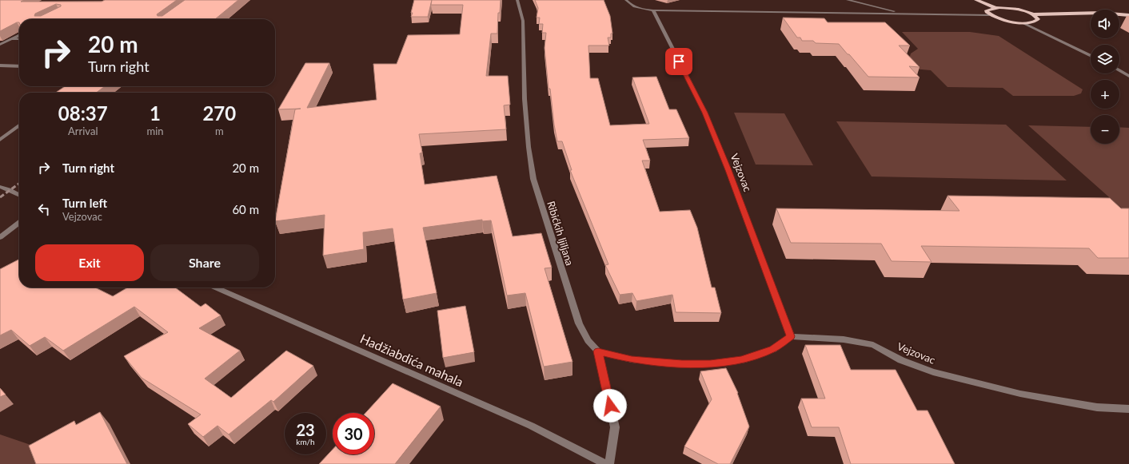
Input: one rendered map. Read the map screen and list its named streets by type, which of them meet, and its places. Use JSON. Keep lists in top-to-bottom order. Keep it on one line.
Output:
{"streets":{"street":["Vejzovac","Ribićkih ljiljana","Hadžiabdića mahala"]},"page":{"map_buttons":["+","−"],"turn":["20 m","Turn right"],"eta":["08:37","Arrival","1","min","270","m"],"list":[{"name":"Turn right","value":"20 m"},{"name":"Turn left","note":"Vejzovac","value":"60 m"}],"buttons":["Exit","Share"],"speed":"23 km/h","limit":"30"}}
